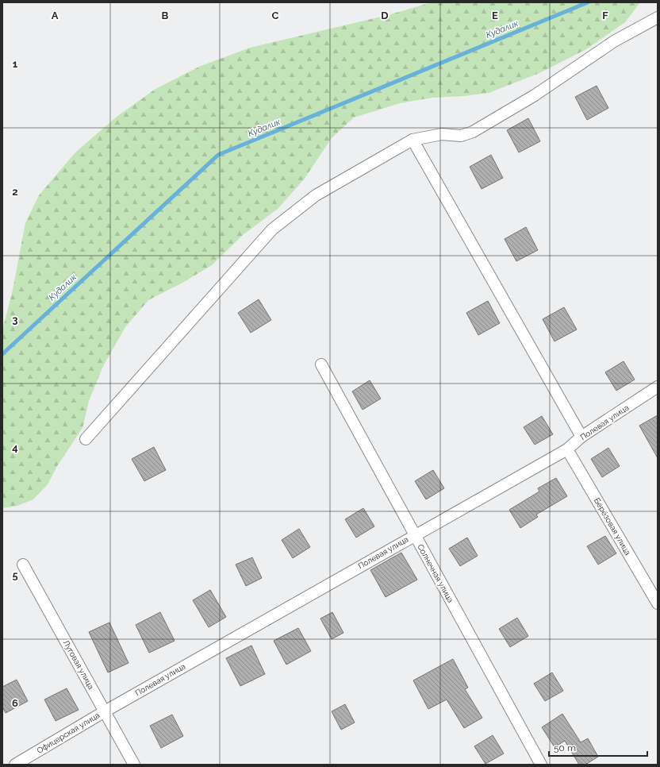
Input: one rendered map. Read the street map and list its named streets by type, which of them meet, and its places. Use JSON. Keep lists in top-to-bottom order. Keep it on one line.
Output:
{"streets":{"street":["Полевая улица","Берёзовая улица","Солнечная улица","Луговая улица","Офицерская улица"]},"crossings":[["Полевая улица","Берёзовая улица"],["Полевая улица","Солнечная улица"],["Полевая улица","Луговая улица"],["Полевая улица","Офицерская улица"],["Луговая улица","Офицерская улица"]],"water":["Кудалик"],"scale_bar":"50 m","grid":{"columns":["A","B","C","D","E","F"],"rows":["1","2","3","4","5","6"]}}
